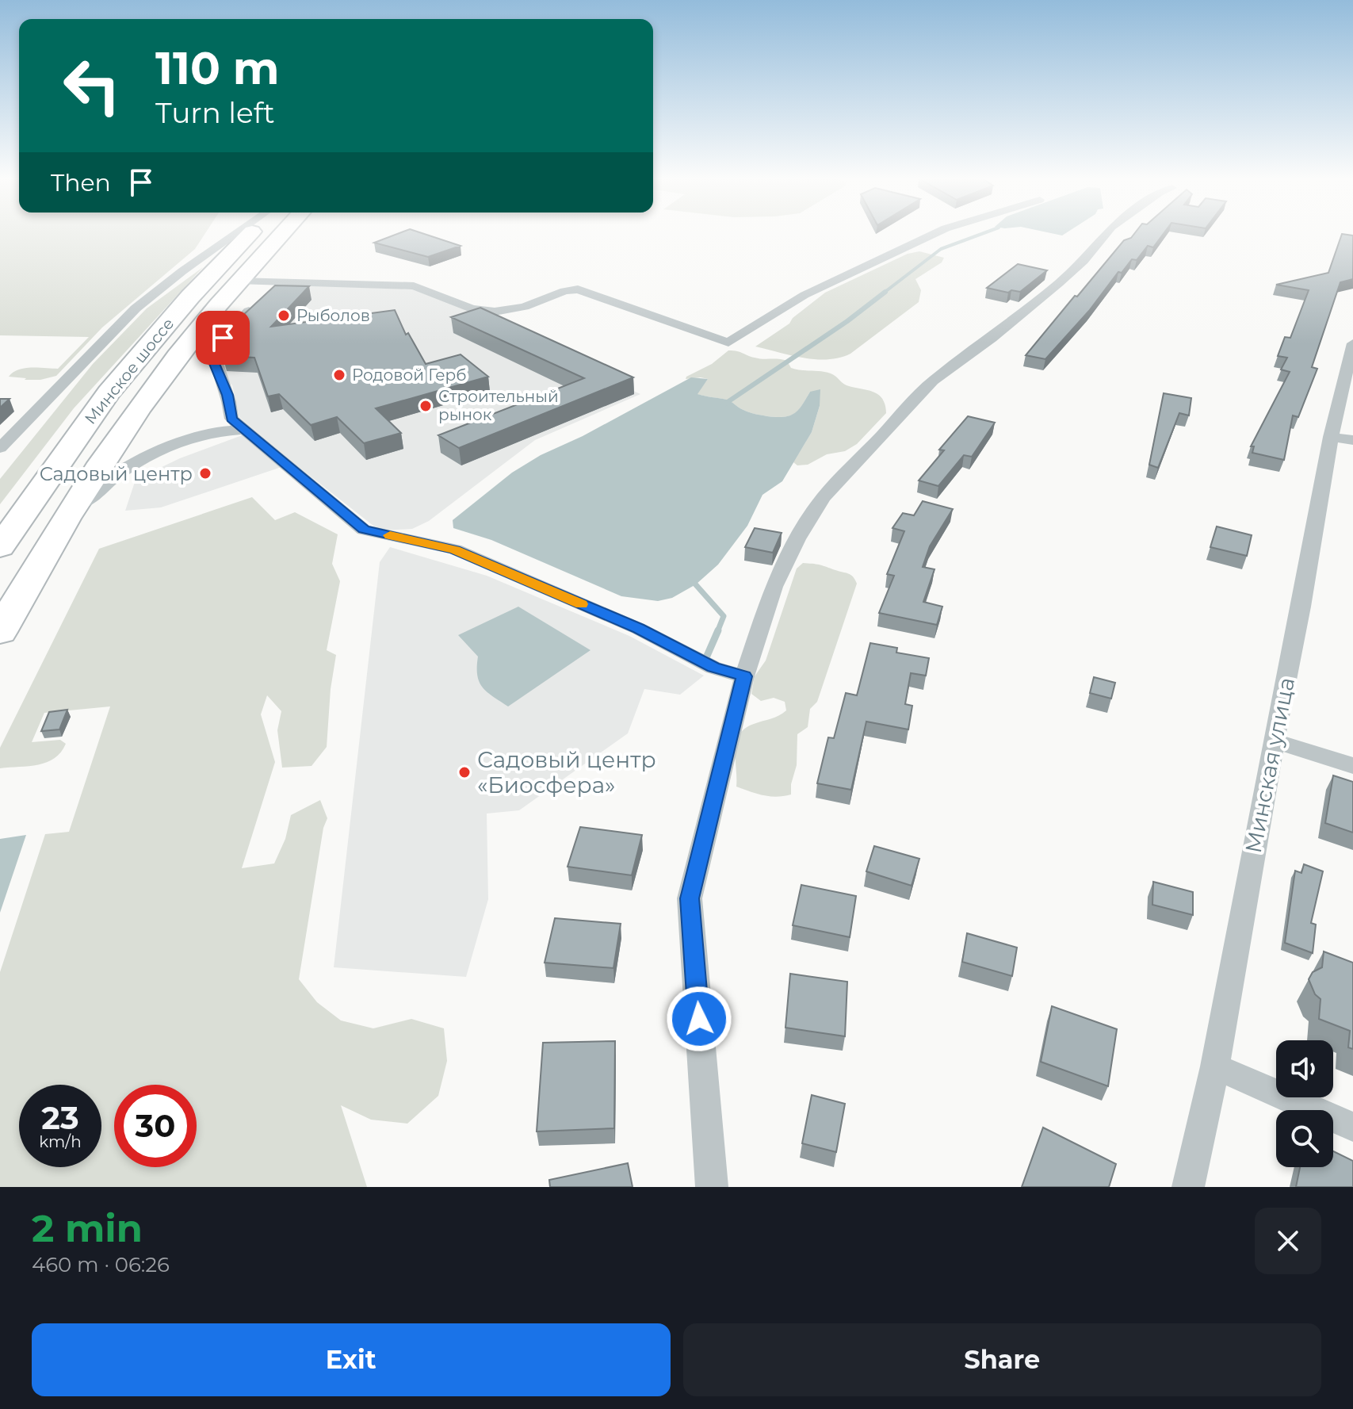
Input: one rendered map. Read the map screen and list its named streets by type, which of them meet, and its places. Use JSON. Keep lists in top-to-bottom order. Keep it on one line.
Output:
{"streets":{"highway":["Минское шоссе"],"street":["Минская улица"]},"places":["Рыболов","Родовой Герб","Строительный рынок","Садовый центр","Садовый центр «Биосфера»"],"page":{"turn":["110 m","Turn left"],"then":"Then","speed":"23 km/h","limit":"30","heading":["2 min","460 m · 06:26"],"buttons":["Exit","Share"]}}
